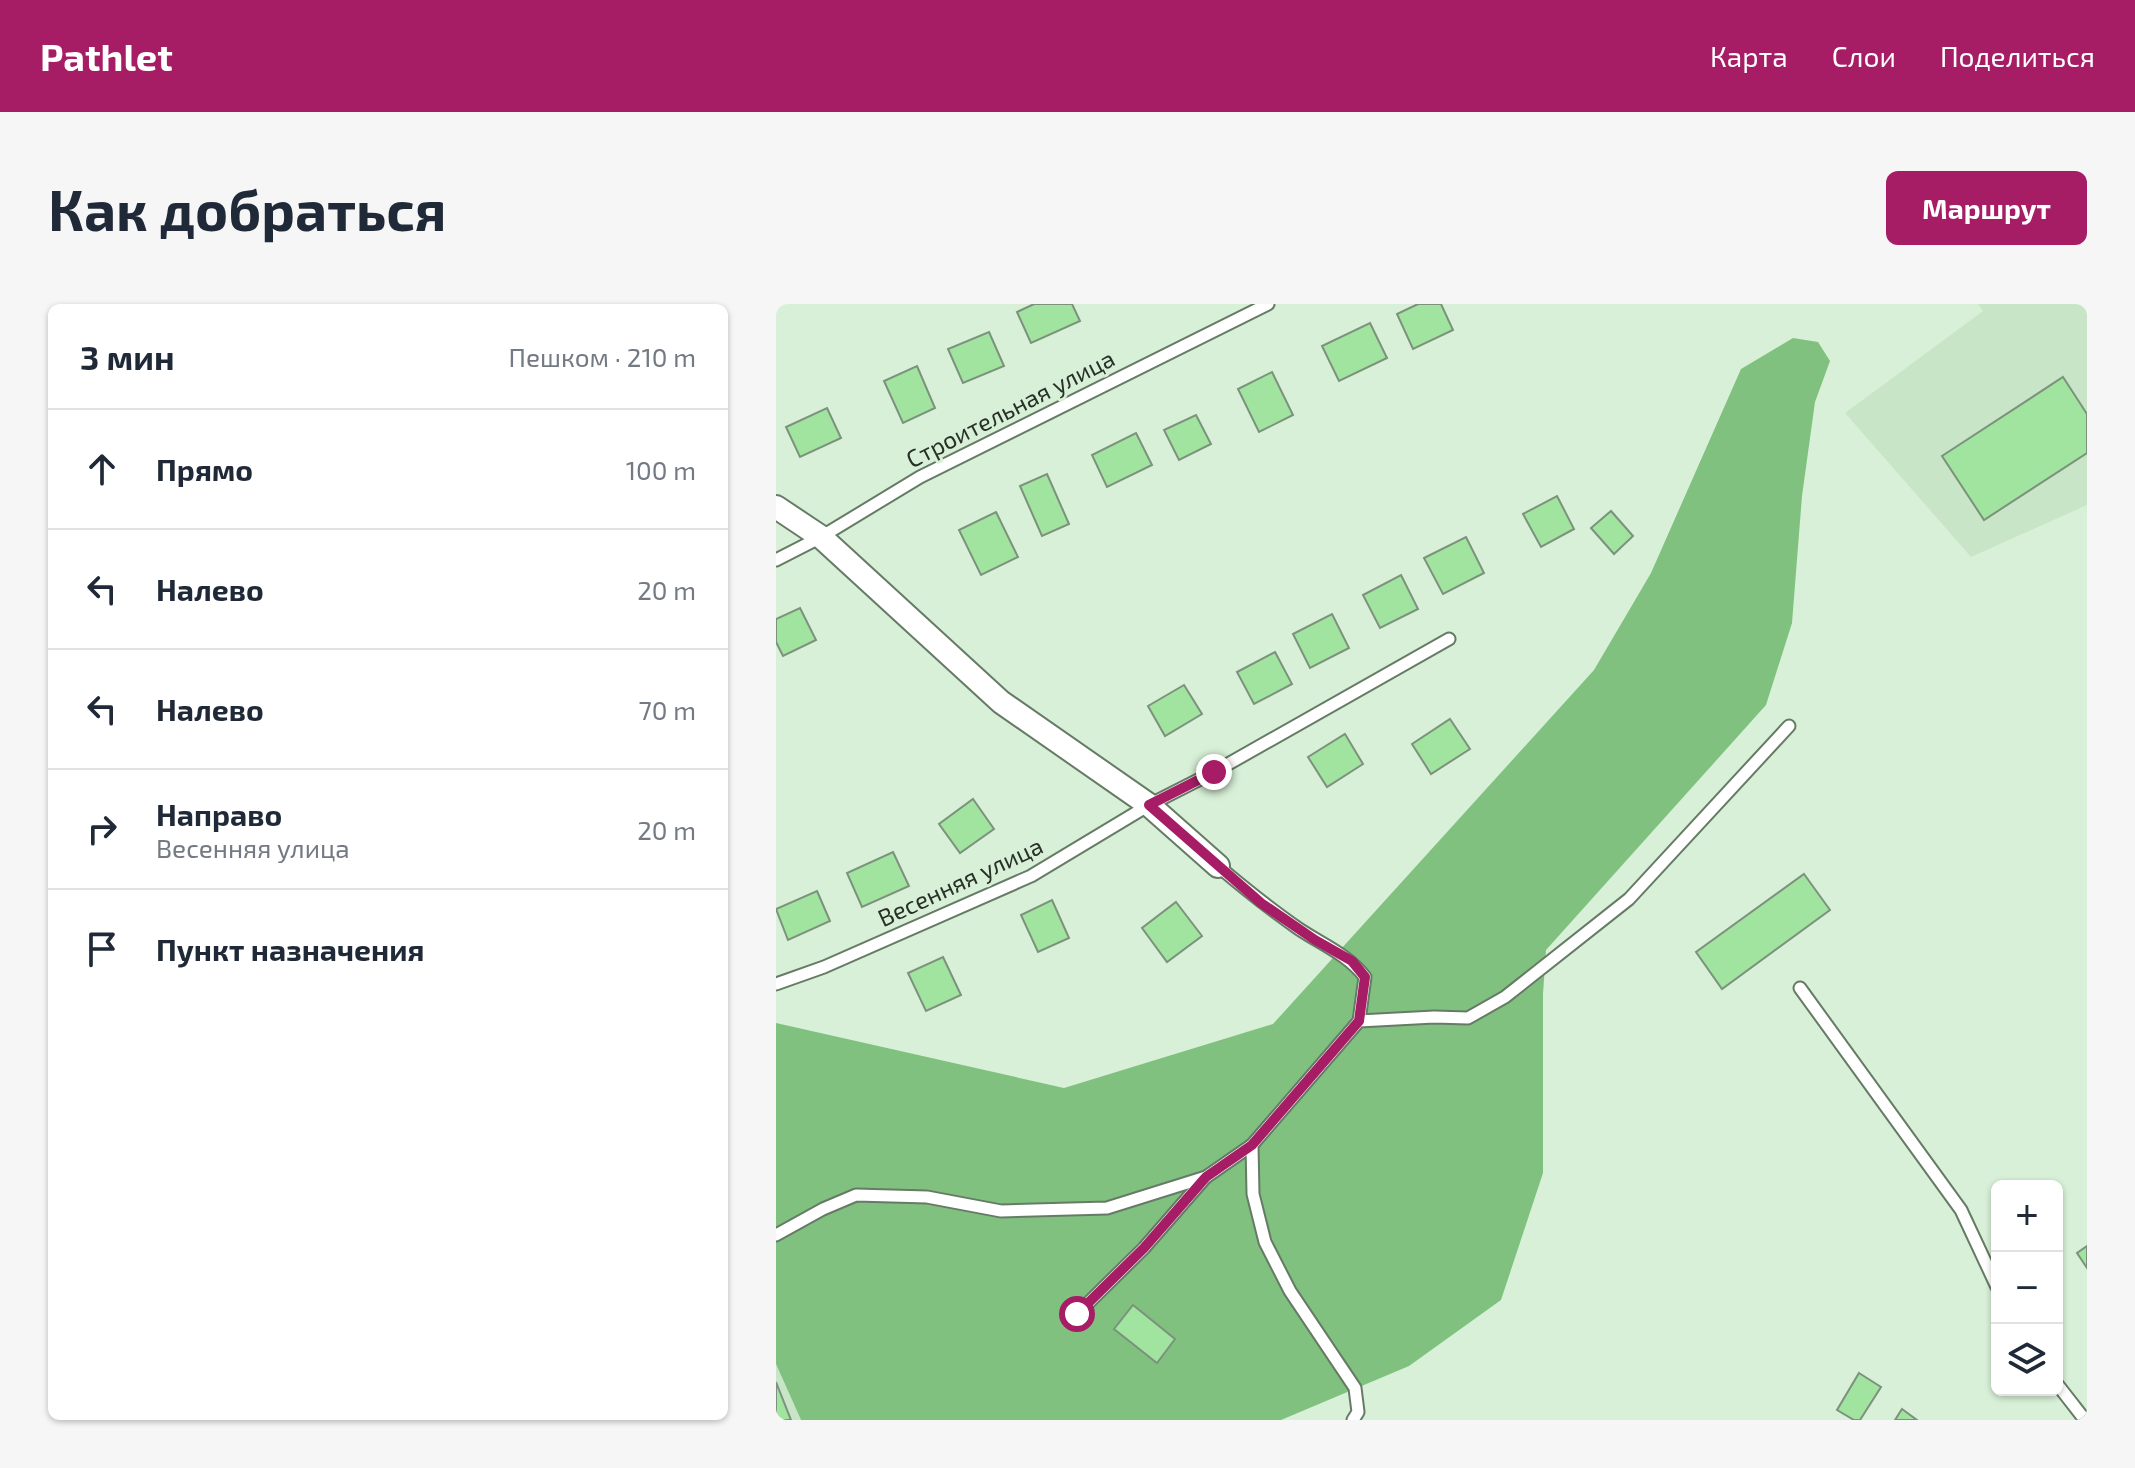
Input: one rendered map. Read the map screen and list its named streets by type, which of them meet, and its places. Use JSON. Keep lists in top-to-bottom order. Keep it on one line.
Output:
{"streets":{"lane":["Строительная улица","Весенняя улица"]},"page":{"header":"Pathlet","nav":["Карта","Слои","Поделиться"],"buttons":"Маршрут","title":"Как добраться","heading":["3 мин","Пешком · 210 m"],"list":[["Прямо","100 m"],["Налево","20 m"],["Налево","70 m"],["Направо","Весенняя улица","20 m"],"Пункт назначения"],"map_buttons":["+","−"]}}
